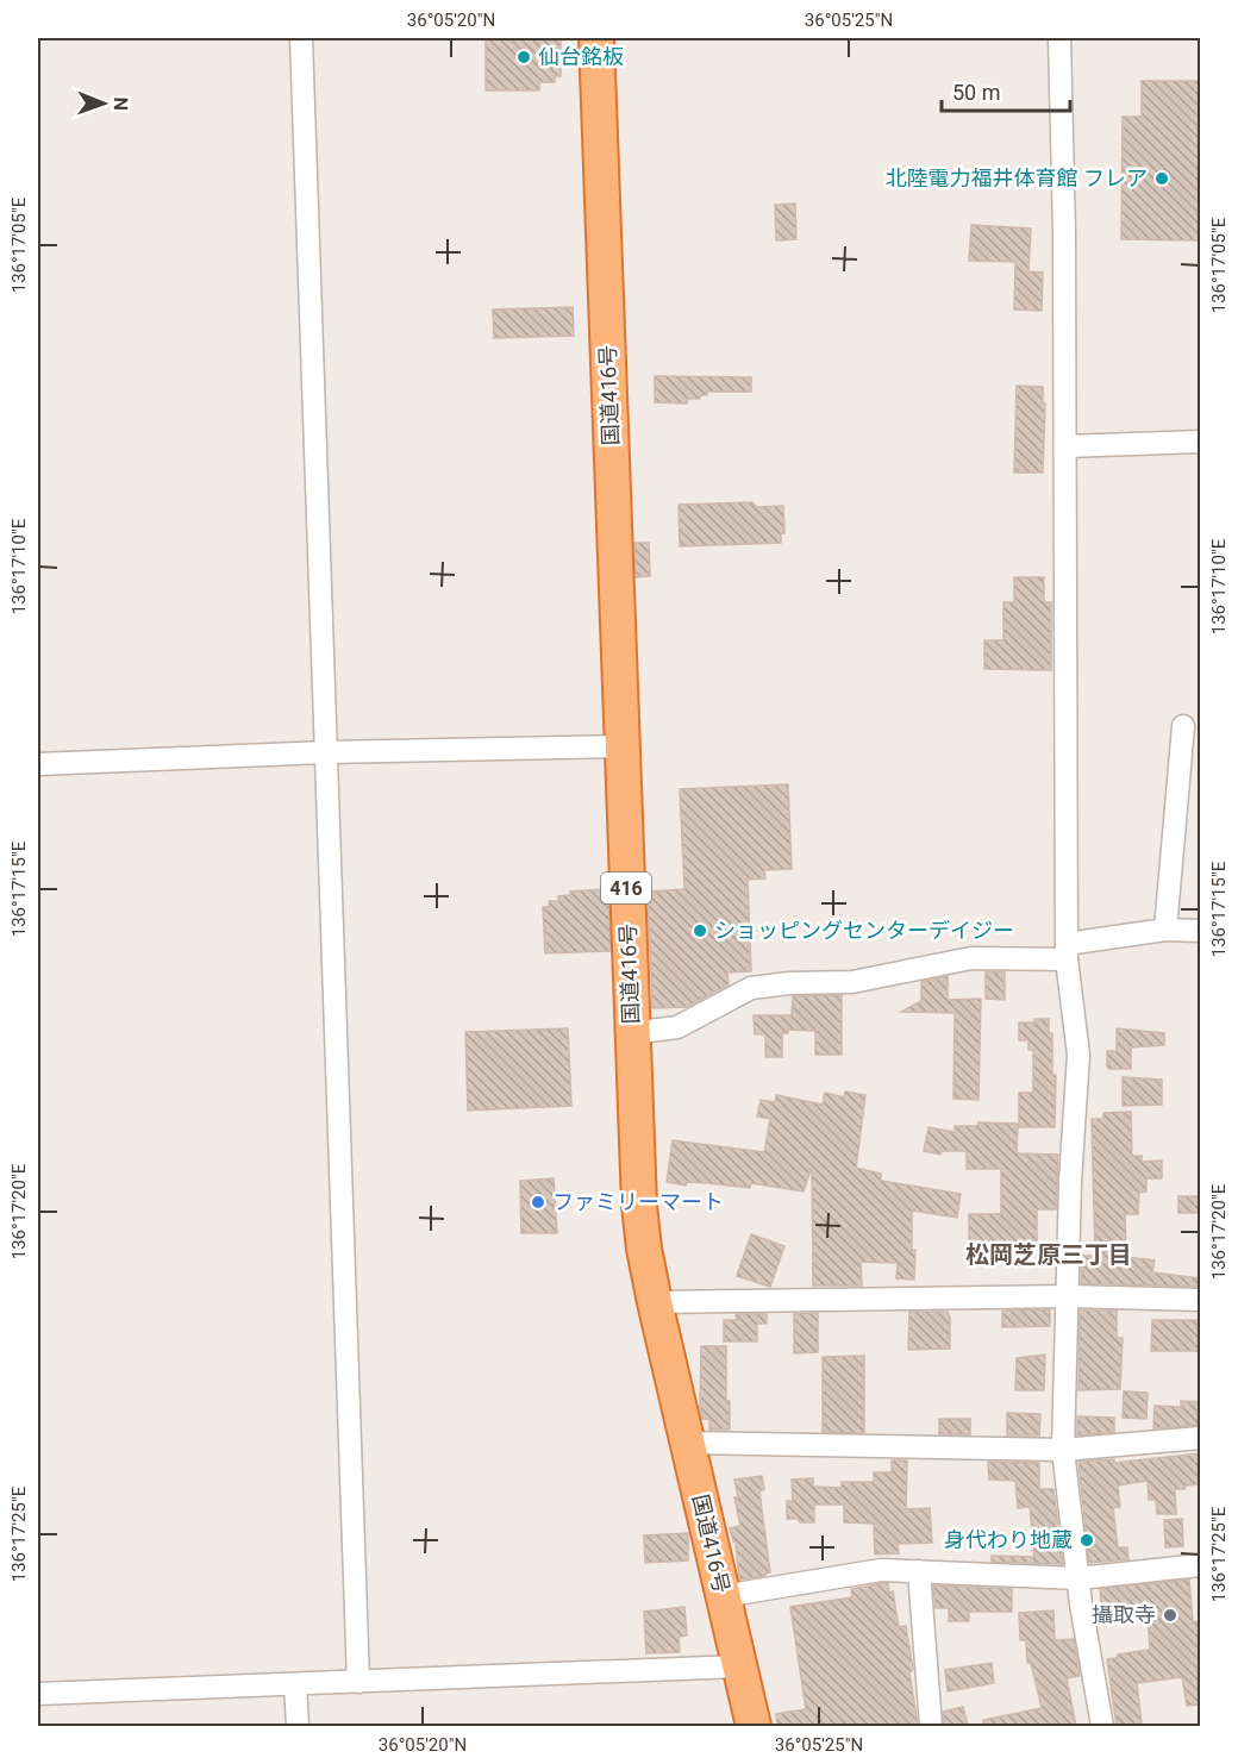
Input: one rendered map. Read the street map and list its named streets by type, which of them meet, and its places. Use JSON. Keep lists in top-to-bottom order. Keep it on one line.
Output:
{"streets":{"highway":["国道416号","416"]},"districts":["松岡芝原三丁目"],"places":["仙台銘板","北陸電力福井体育館 フレア","ショッピングセンターデイジー","ファミリーマート","身代わり地蔵","攝取寺"],"scale_bar":"50 m","north":"right","coordinates":["36°05'20\"N","36°05'25\"N","136°17'05\"E","136°17'10\"E","136°17'15\"E","136°17'20\"E","136°17'25\"E"]}
